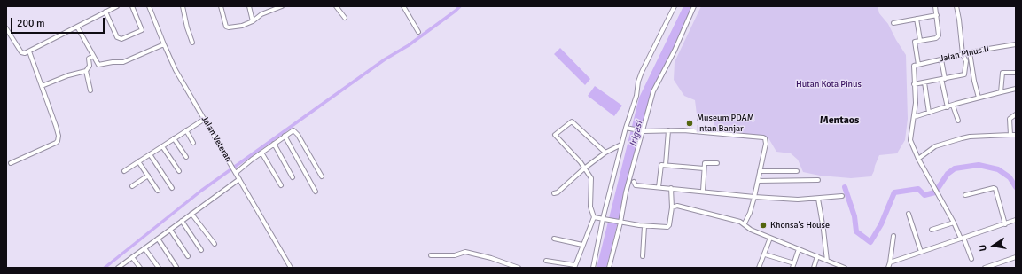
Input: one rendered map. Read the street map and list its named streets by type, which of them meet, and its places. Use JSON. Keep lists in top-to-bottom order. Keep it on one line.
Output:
{"streets":{"street":["Jalan Pinus II","Jalan Veteran"]},"districts":["Mentaos"],"water":["Irigasi"],"parks":["Hutan Kota Pinus"],"places":["Museum PDAM Intan Banjar","Khonsa's House"],"scale_bar":"200 m","north":"left"}
